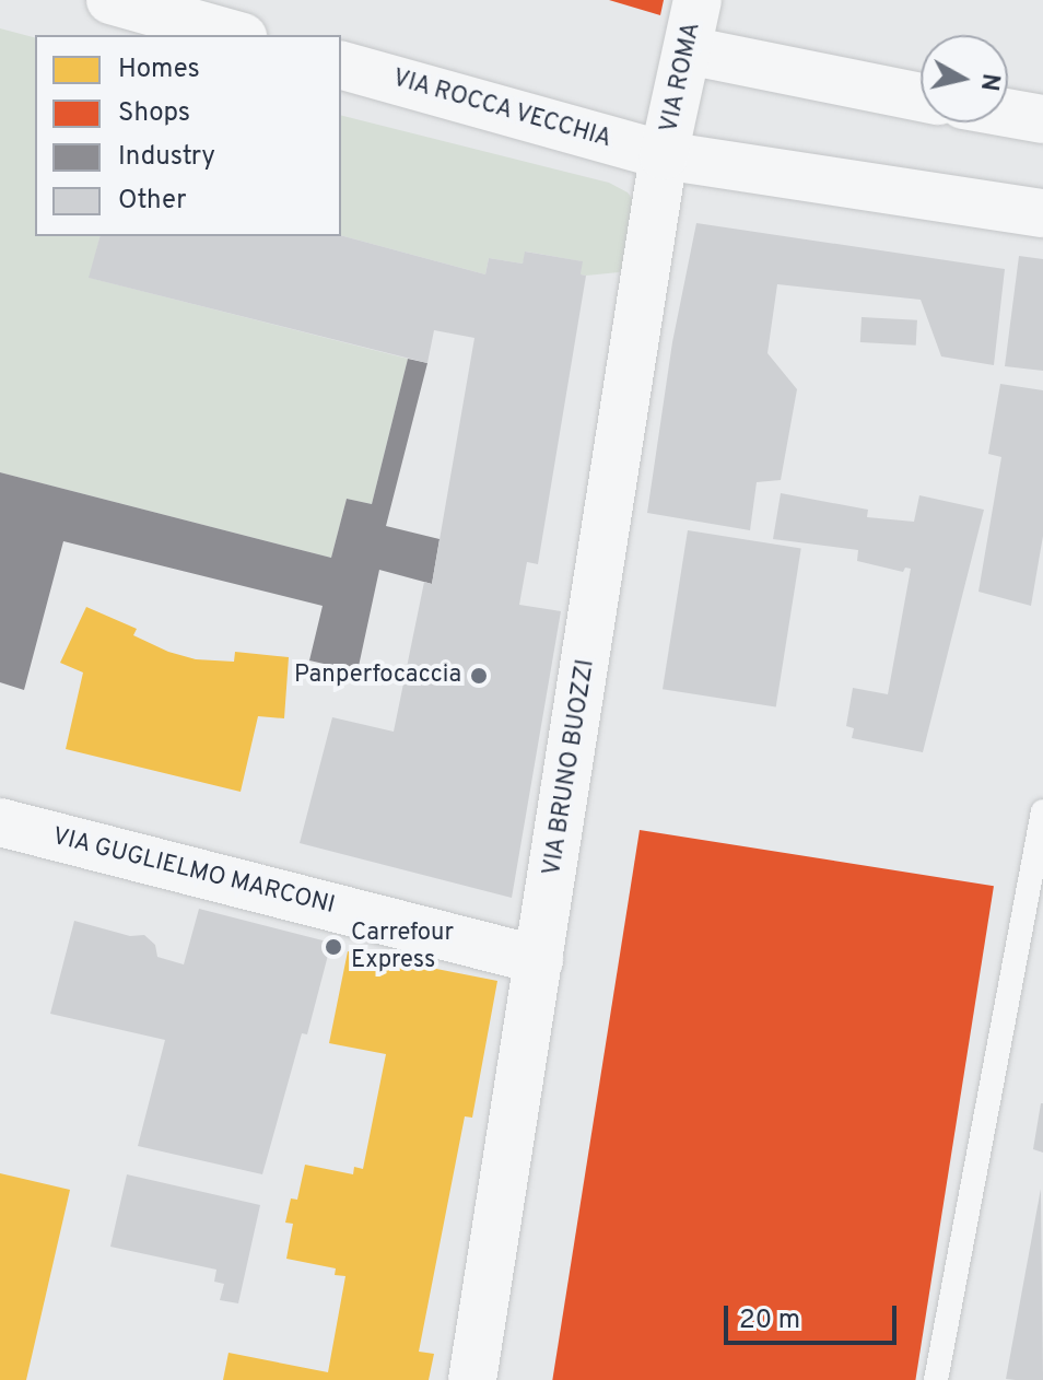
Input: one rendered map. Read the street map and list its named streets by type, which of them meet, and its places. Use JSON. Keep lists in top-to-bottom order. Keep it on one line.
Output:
{"streets":{"street":["VIA ROMA","VIA ROCCA VECCHIA","VIA BRUNO BUOZZI","VIA GUGLIELMO MARCONI"]},"crossings":[["VIA ROMA","VIA ROCCA VECCHIA"],["VIA ROMA","VIA BRUNO BUOZZI"],["VIA ROCCA VECCHIA","VIA BRUNO BUOZZI"],["VIA BRUNO BUOZZI","VIA GUGLIELMO MARCONI"]],"places":["Panperfocaccia","Carrefour Express"],"legend":["Homes","Shops","Industry","Other"],"scale_bar":"20 m","north":"right"}
